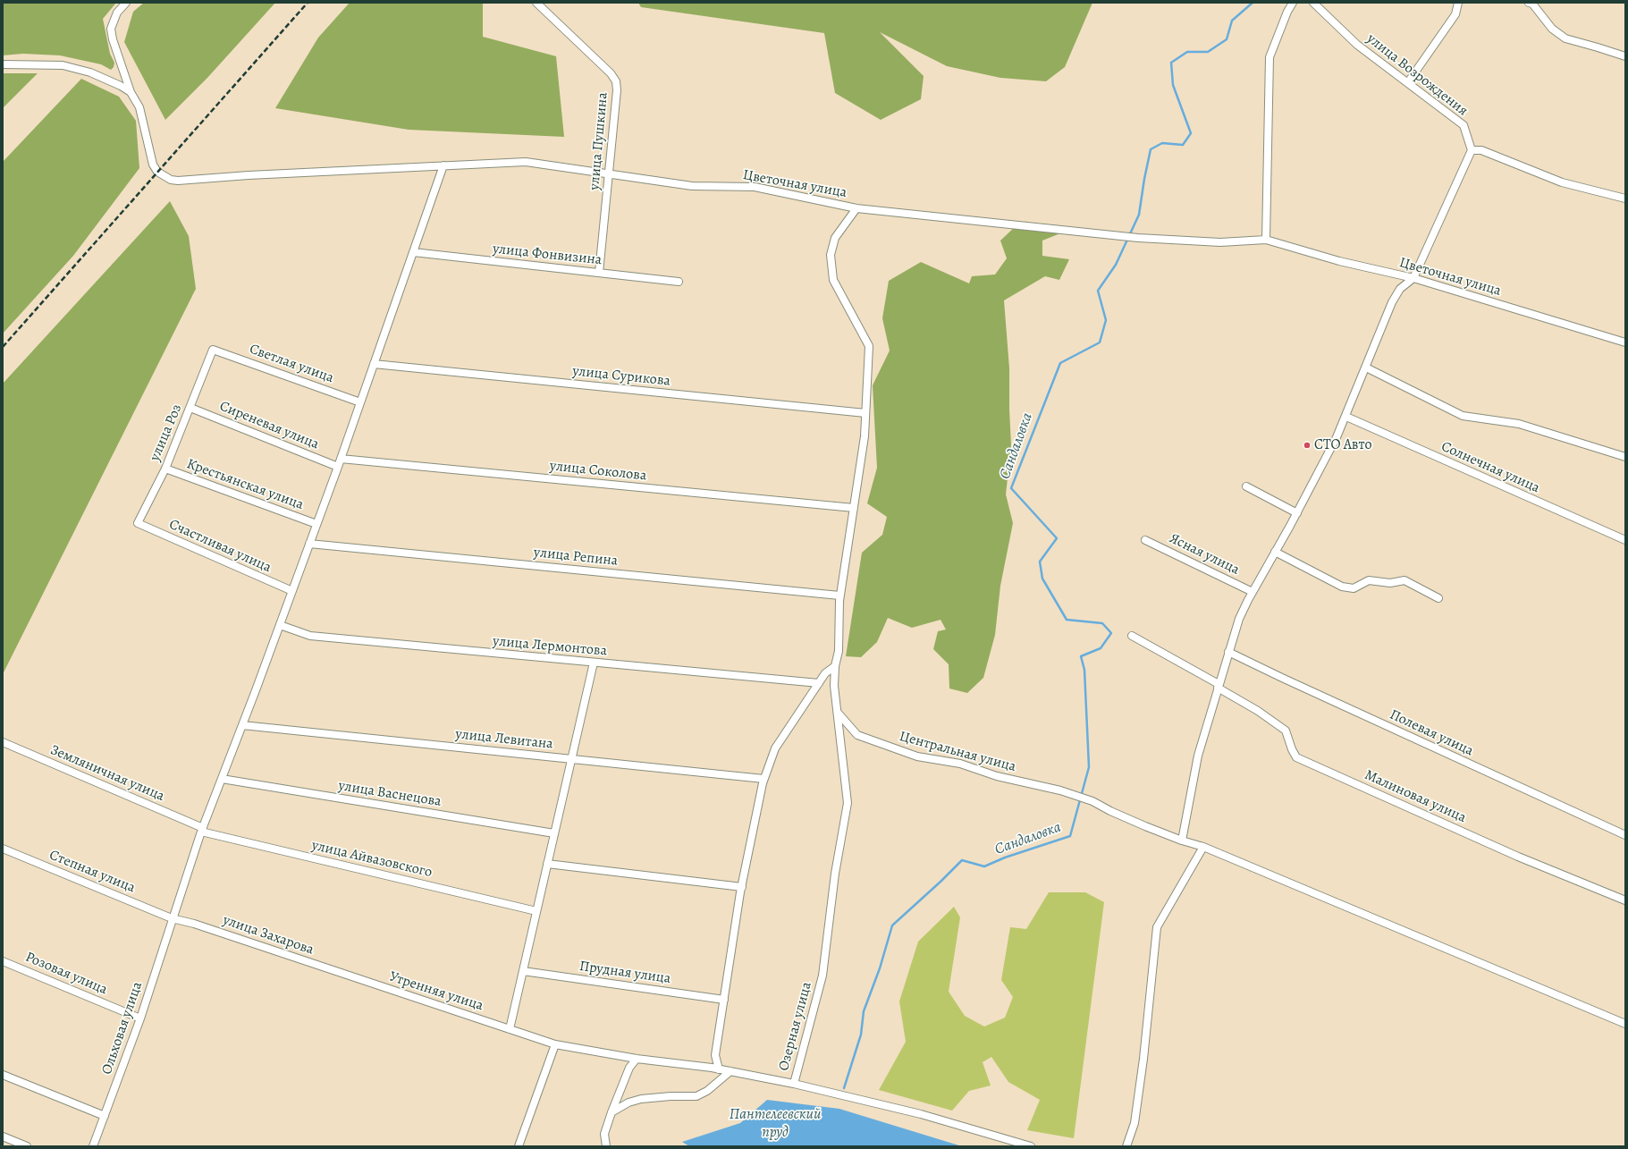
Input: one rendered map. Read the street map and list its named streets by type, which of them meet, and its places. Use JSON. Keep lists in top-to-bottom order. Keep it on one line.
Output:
{"streets":{"street":["улица Возрождения","улица Пушкина","Цветочная улица","улица Фонвизина","Светлая улица","улица Сурикова","Сиреневая улица","улица Роз","Солнечная улица","улица Соколова","Крестьянская улица","Счастливая улица","Ясная улица","улица Репина","улица Лермонтова","Полевая улица","улица Левитана","Центральная улица","Земляничная улица","улица Васнецова","Малиновая улица","улица Айвазовского","Степная улица","улица Захарова","Прудная улица","Розовая улица","Утренняя улица","Озерная улица","Ольховая улица"]},"crossings":[["улица Пушкина","Цветочная улица"],["улица Пушкина","улица Фонвизина"],["Цветочная улица","Озерная улица"],["Цветочная улица","Ольховая улица"],["улица Фонвизина","Ольховая улица"],["Светлая улица","улица Роз"],["Светлая улица","Ольховая улица"],["улица Сурикова","Озерная улица"],["улица Сурикова","Ольховая улица"],["Сиреневая улица","улица Роз"],["Сиреневая улица","Ольховая улица"],["улица Роз","Крестьянская улица"],["улица Роз","Счастливая улица"],["улица Соколова","Озерная улица"],["улица Соколова","Ольховая улица"],["Крестьянская улица","Ольховая улица"],["Счастливая улица","Ольховая улица"],["улица Репина","Озерная улица"],["улица Репина","Ольховая улица"],["улица Лермонтова","Ольховая улица"],["улица Левитана","Ольховая улица"],["Центральная улица","Озерная улица"],["Земляничная улица","улица Айвазовского"],["Земляничная улица","Ольховая улица"],["улица Васнецова","Ольховая улица"],["улица Айвазовского","Ольховая улица"],["Степная улица","улица Захарова"],["Степная улица","Ольховая улица"],["улица Захарова","Утренняя улица"],["улица Захарова","Ольховая улица"],["Розовая улица","Ольховая улица"],["Утренняя улица","Озерная улица"]],"water":["Сандаловка","Пантелеевский пруд"],"places":["СТО Авто"]}
